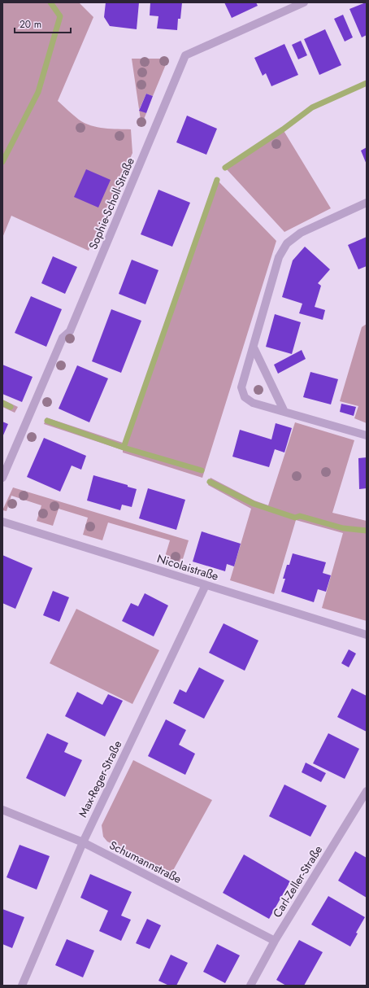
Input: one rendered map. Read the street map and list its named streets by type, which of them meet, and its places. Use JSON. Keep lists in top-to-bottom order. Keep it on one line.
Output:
{"streets":{"street":["Sophie-Scholl-Straße","Nicolaistraße","Max-Reger-Straße","Schumannstraße","Carl-Zeller-Straße"]},"crossings":[["Nicolaistraße","Max-Reger-Straße"],["Max-Reger-Straße","Schumannstraße"],["Schumannstraße","Carl-Zeller-Straße"]],"scale_bar":"20 m"}
